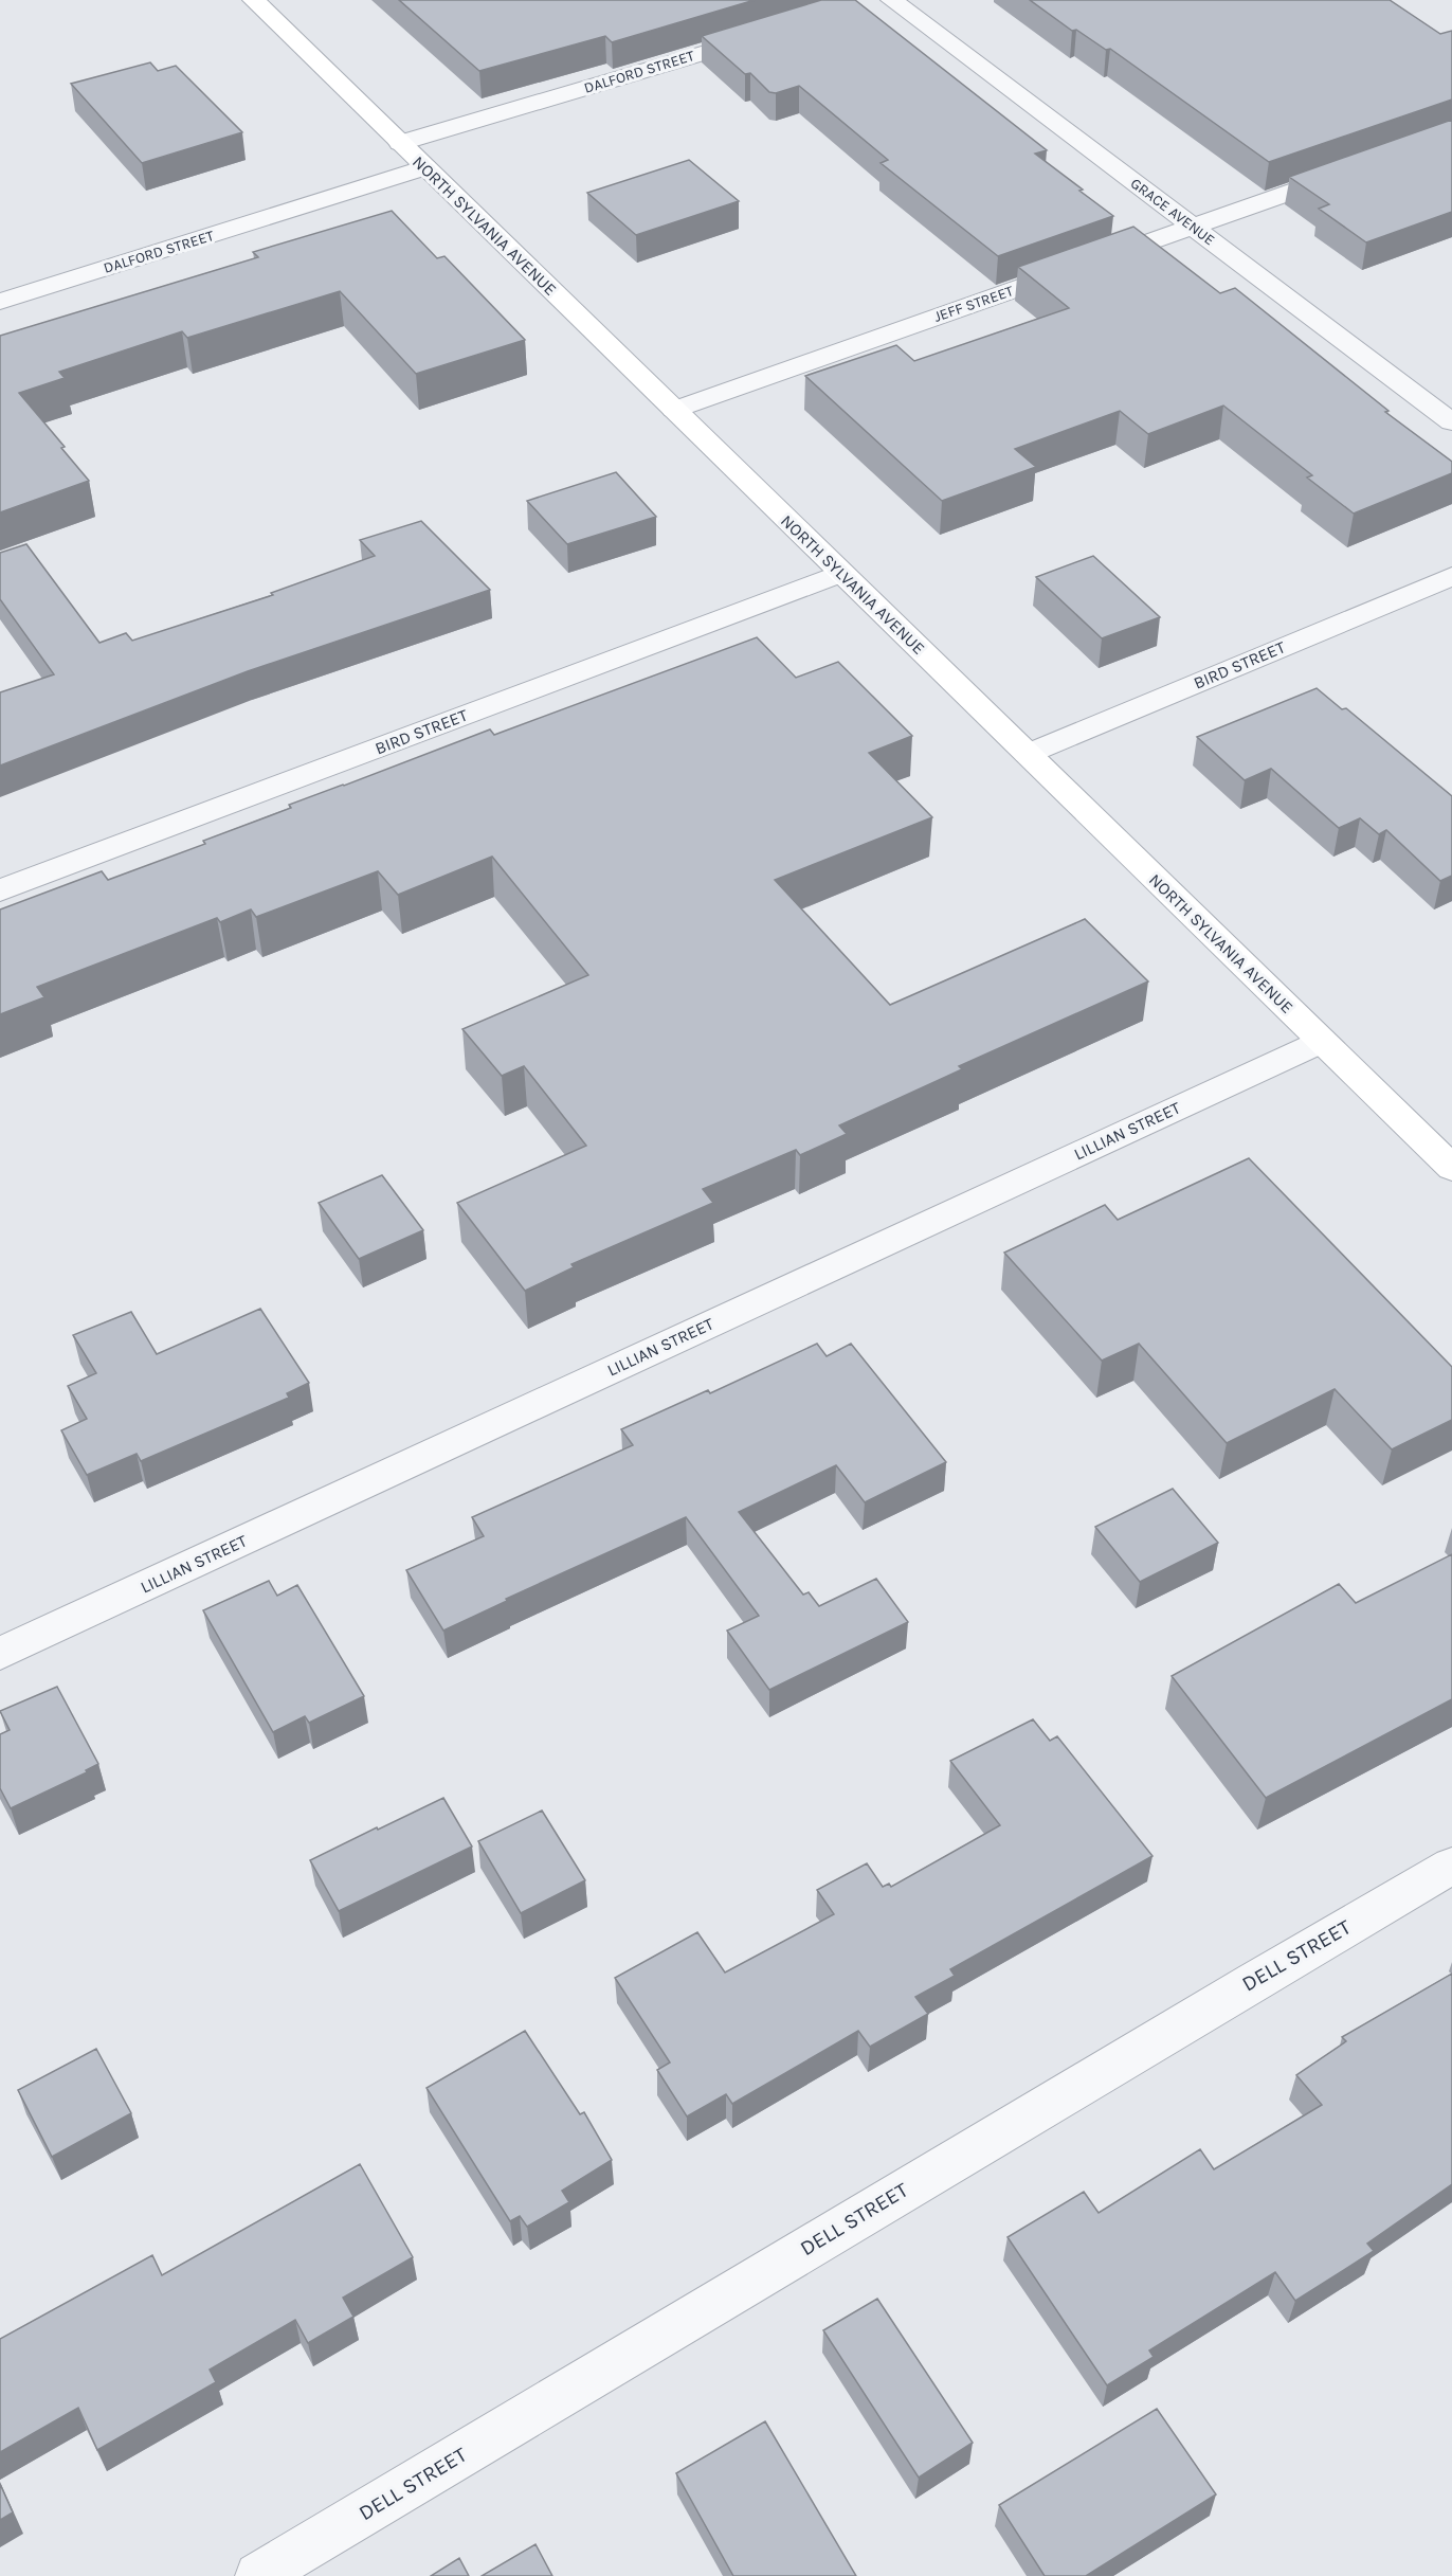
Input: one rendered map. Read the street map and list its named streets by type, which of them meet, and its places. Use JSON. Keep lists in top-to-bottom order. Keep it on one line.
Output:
{"streets":{"main road":["NORTH SYLVANIA AVENUE"],"street":["DALFORD STREET","GRACE AVENUE","JEFF STREET","BIRD STREET","LILLIAN STREET","DELL STREET"]},"crossings":[["DALFORD STREET","NORTH SYLVANIA AVENUE"],["GRACE AVENUE","JEFF STREET"],["NORTH SYLVANIA AVENUE","JEFF STREET"],["NORTH SYLVANIA AVENUE","BIRD STREET"],["NORTH SYLVANIA AVENUE","LILLIAN STREET"]]}
